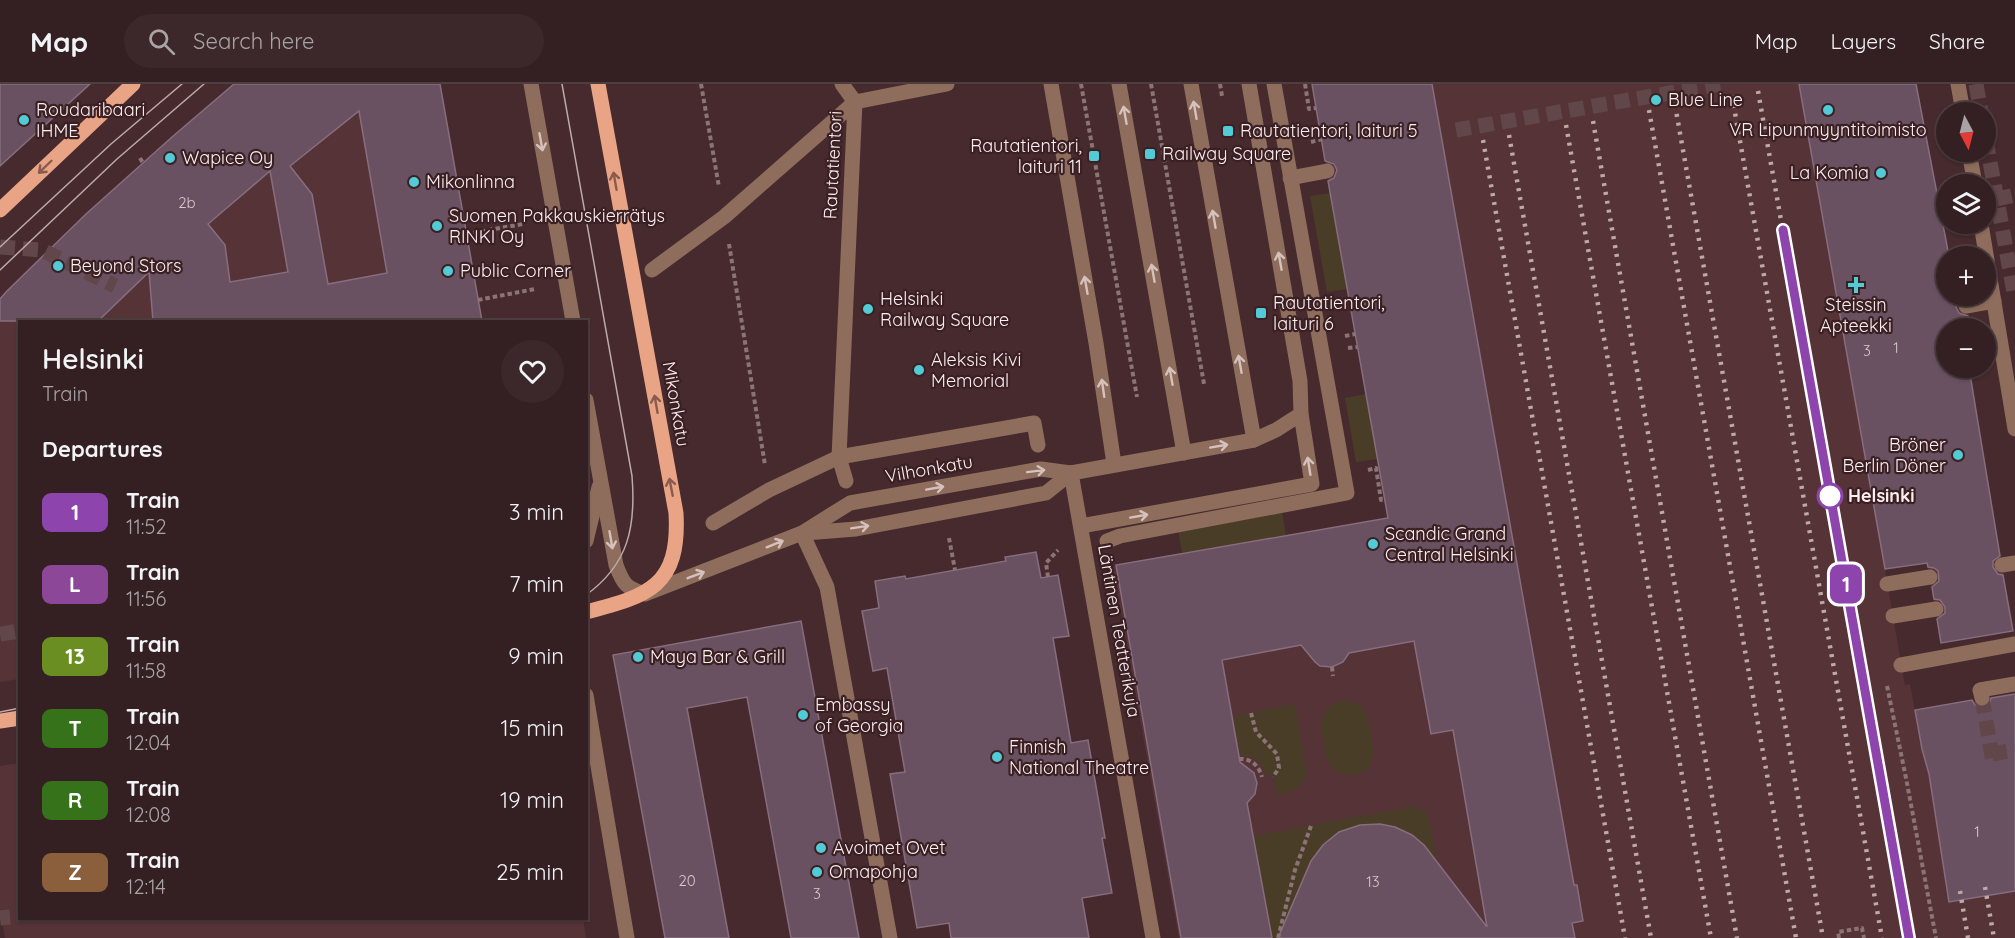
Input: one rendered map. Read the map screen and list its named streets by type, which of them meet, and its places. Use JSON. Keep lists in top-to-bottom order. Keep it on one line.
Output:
{"streets":{"main road":["Mikonkatu","Vilhonkatu"],"street":["Rautatientori","Läntinen Teatterikuja"]},"crossings":[["Mikonkatu","Vilhonkatu"],["Vilhonkatu","Läntinen Teatterikuja"]],"one_way":["Mikonkatu","Vilhonkatu"],"places":{"other":["Blue Line","VR Lipunmyyntitoimisto","Roudaribaari IHME","Wapice Oy","La Komia","Mikonlinna","Suomen Pakkauskierrätys RINKI Oy","Beyond Stors","Public Corner","Helsinki Railway Square","Aleksis Kivi Memorial","Bröner Berlin Döner","Helsinki","Scandic Grand Central Helsinki","Maya Bar & Grill","Embassy of Georgia","Finnish National Theatre","Avoimet Ovet","Omapohja"],"transit":["Rautatientori, laituri 5","Railway Square","Rautatientori, laituri 11","Rautatientori, laituri 6"],"health":["Steissin Apteekki"]},"house_numbers":["2b","1","3","1","20","13","3"],"north":"bottom","page":{"header":"Map","search":"Search here","nav":["Map","Layers","Share"],"on_map":"1","map_buttons":["+","−"],"heading":[["Helsinki","Train"],"Departures"],"list":[{"mark":"1","name":"Train","note":"11:52","value":"3 min"},{"mark":"L","name":"Train","note":"11:56","value":"7 min"},{"mark":"13","name":"Train","note":"11:58","value":"9 min"},{"mark":"T","name":"Train","note":"12:04","value":"15 min"},{"mark":"R","name":"Train","note":"12:08","value":"19 min"},{"mark":"Z","name":"Train","note":"12:14","value":"25 min"}]}}
